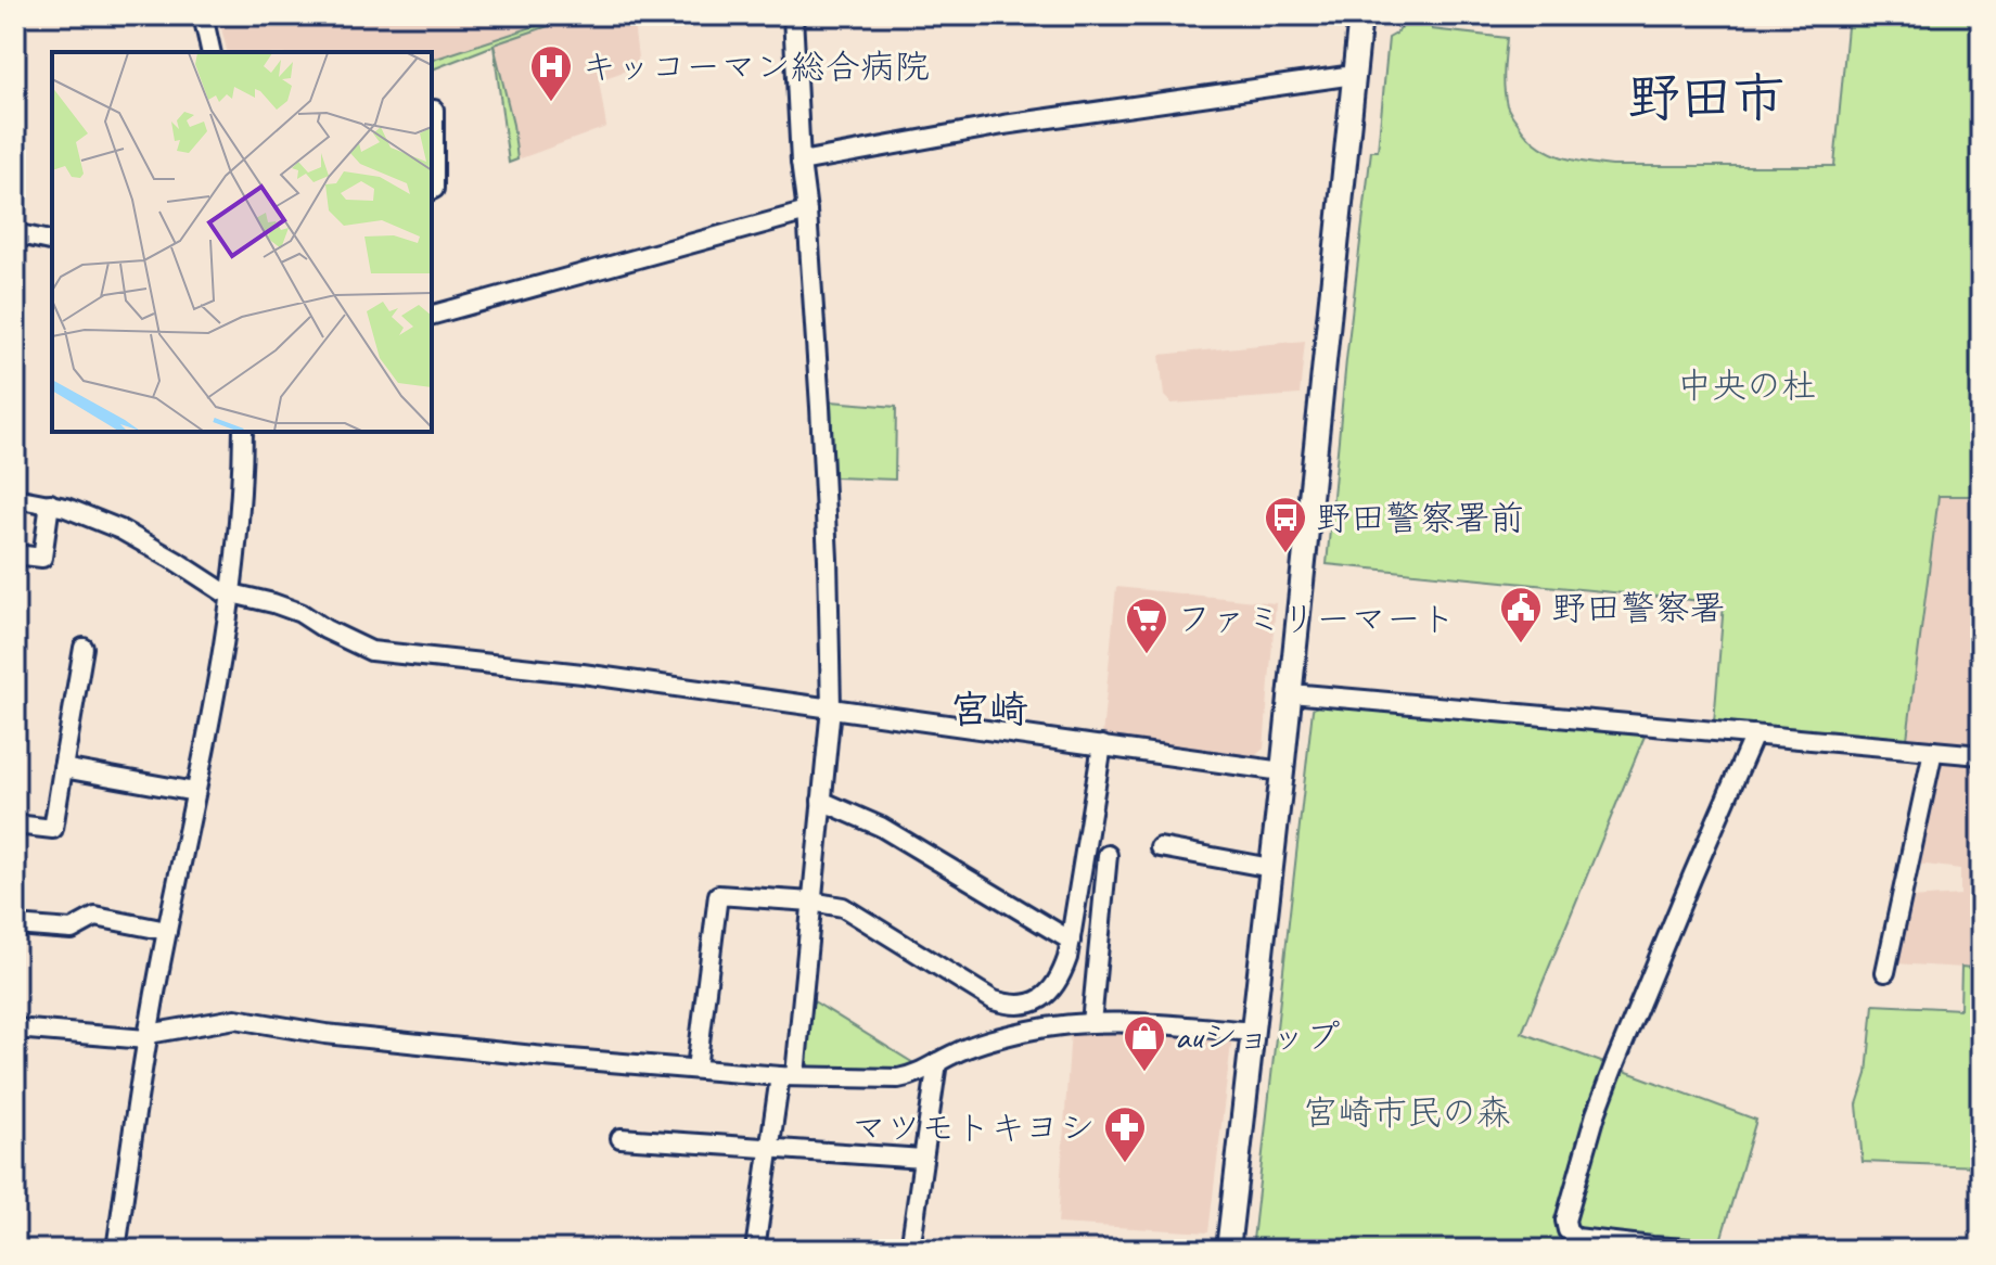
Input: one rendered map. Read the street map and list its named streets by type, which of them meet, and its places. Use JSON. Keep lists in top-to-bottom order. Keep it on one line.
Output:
{"districts":["野田市","宮崎"],"parks":["中央の杜","宮崎市民の森"],"places":{"hospital":["キッコーマン総合病院"],"bus stop":["野田警察署前"],"public building":["野田警察署"],"supermarket":["ファミリーマート"],"shop":["auショップ"],"pharmacy":["マツモトキヨシ"]}}
